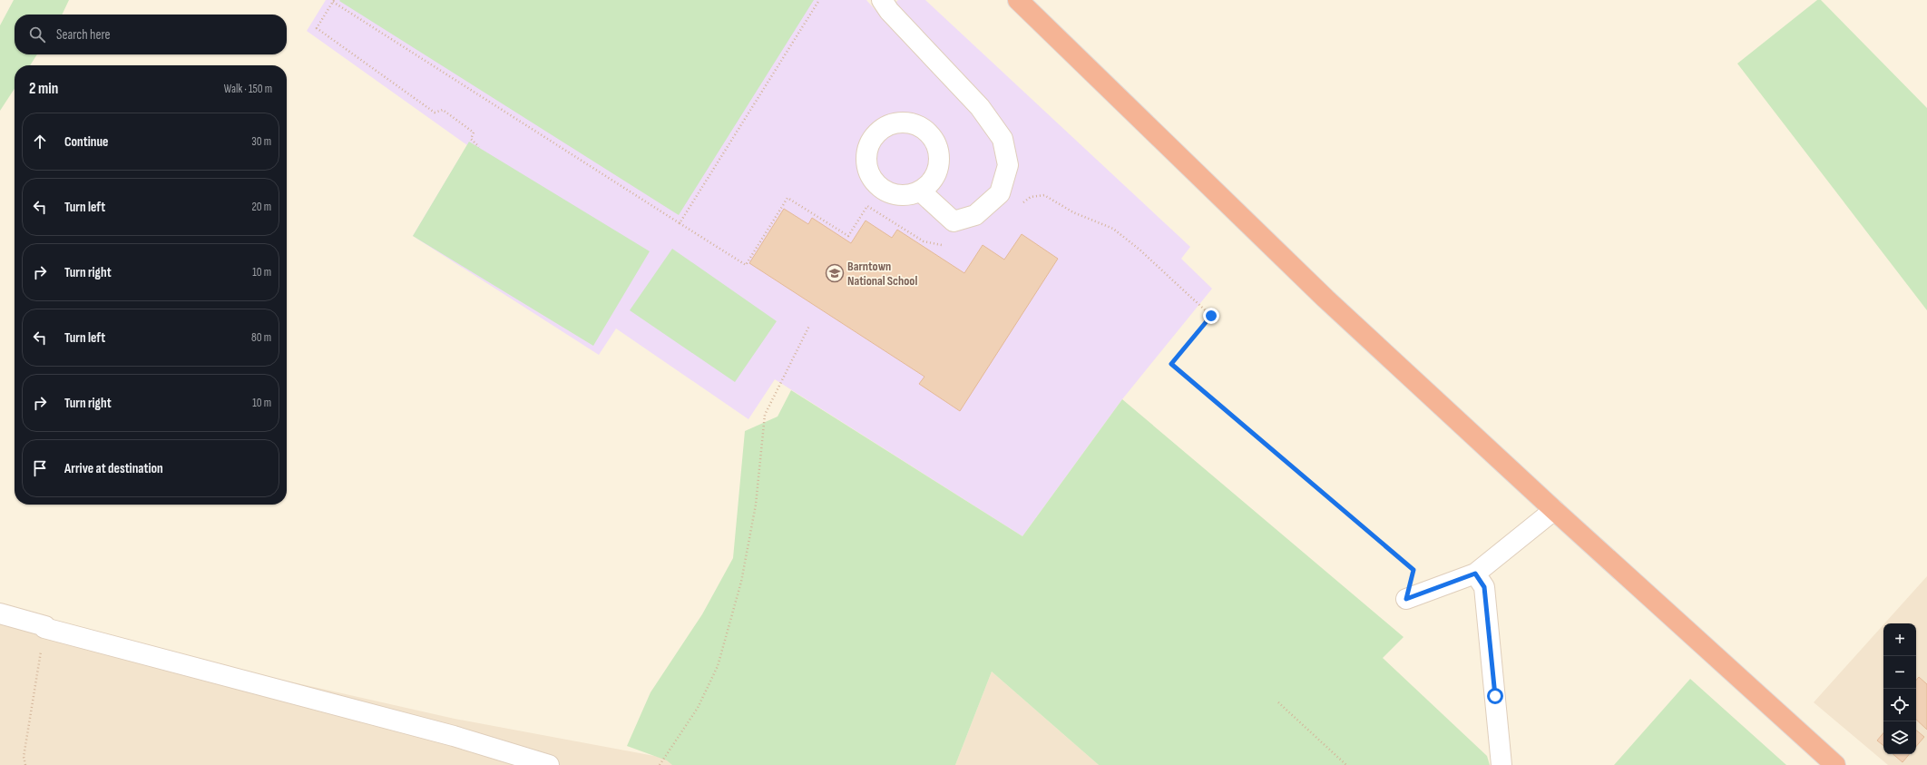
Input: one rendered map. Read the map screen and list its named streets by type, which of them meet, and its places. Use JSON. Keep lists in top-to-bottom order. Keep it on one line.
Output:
{"places":{"school or university":["Barntown National School"]},"page":{"search":"Search here","heading":["2 min","Walk · 150 m"],"list":[["Continue","30 m"],["Turn left","20 m"],["Turn right","10 m"],["Turn left","80 m"],["Turn right","10 m"],"Arrive at destination"],"map_buttons":["+","−"]}}
